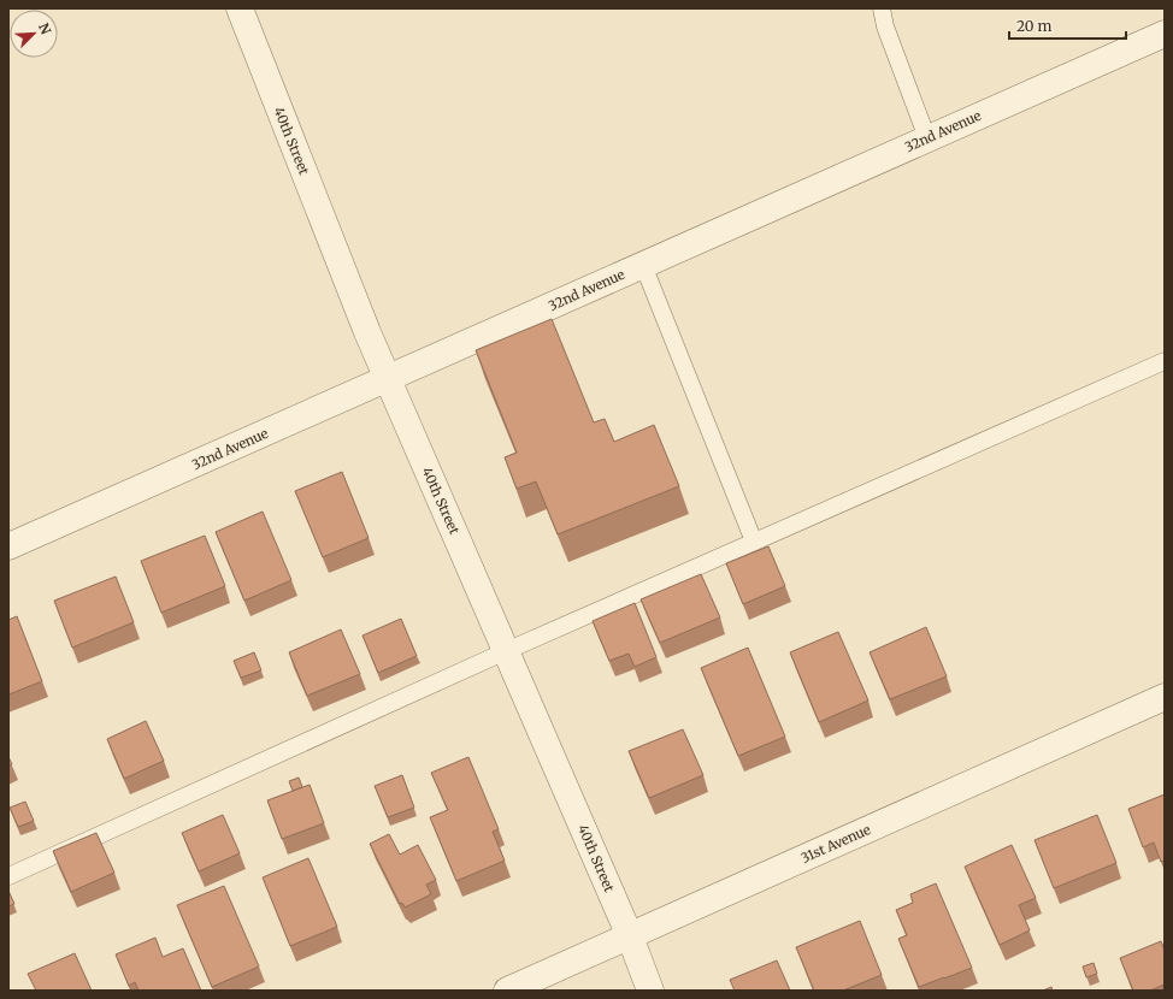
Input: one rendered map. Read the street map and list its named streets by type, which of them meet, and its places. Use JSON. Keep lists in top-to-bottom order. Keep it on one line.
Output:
{"streets":{"street":["32nd Avenue","40th Street","31st Avenue"]},"crossings":[["32nd Avenue","40th Street"],["40th Street","31st Avenue"]],"scale_bar":"20 m","north":"top right"}
